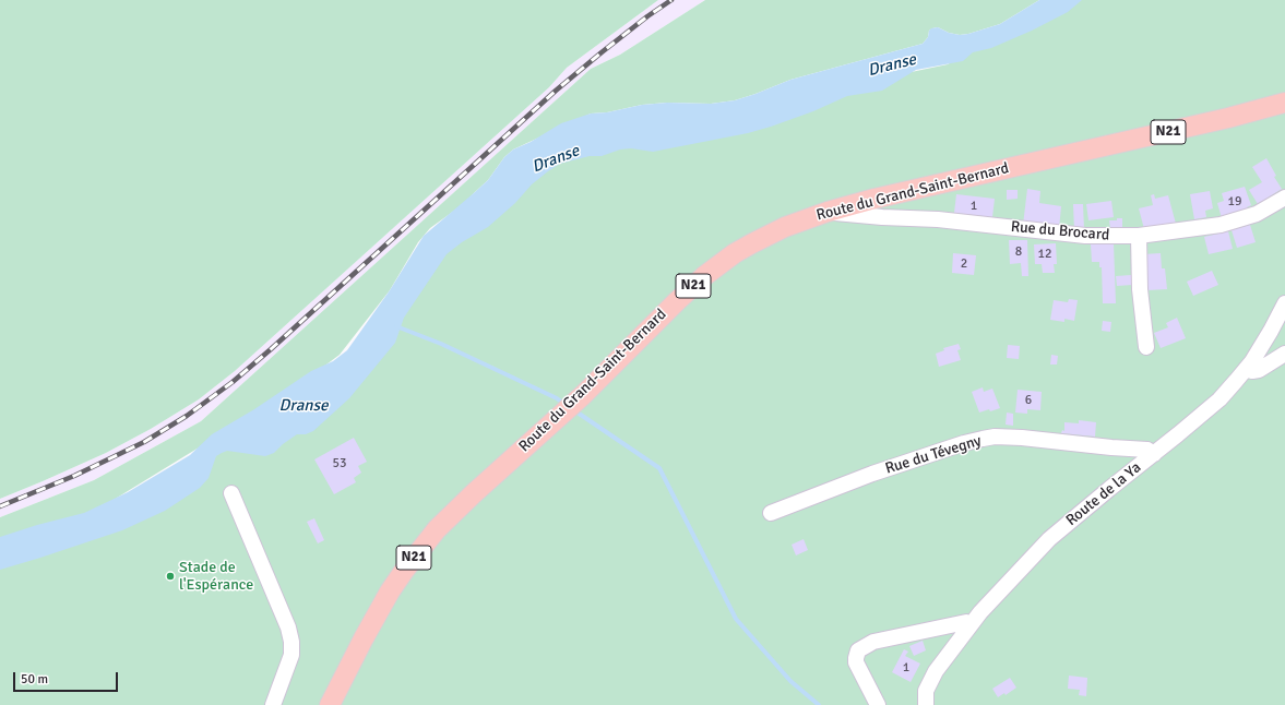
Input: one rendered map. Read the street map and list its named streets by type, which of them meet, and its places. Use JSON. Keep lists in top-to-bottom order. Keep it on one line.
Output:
{"streets":{"main road":["N21","Route du Grand-Saint-Bernard"],"street":["Rue du Brocard","Rue du Tévegny","Route de la Ya"]},"crossings":[["Route du Grand-Saint-Bernard","Rue du Brocard"],["Rue du Tévegny","Route de la Ya"]],"water":["Dranse"],"places":["Stade de l'Espérance"],"house_numbers":["19","1","8","12","2","6","53","1"],"scale_bar":"50 m"}
